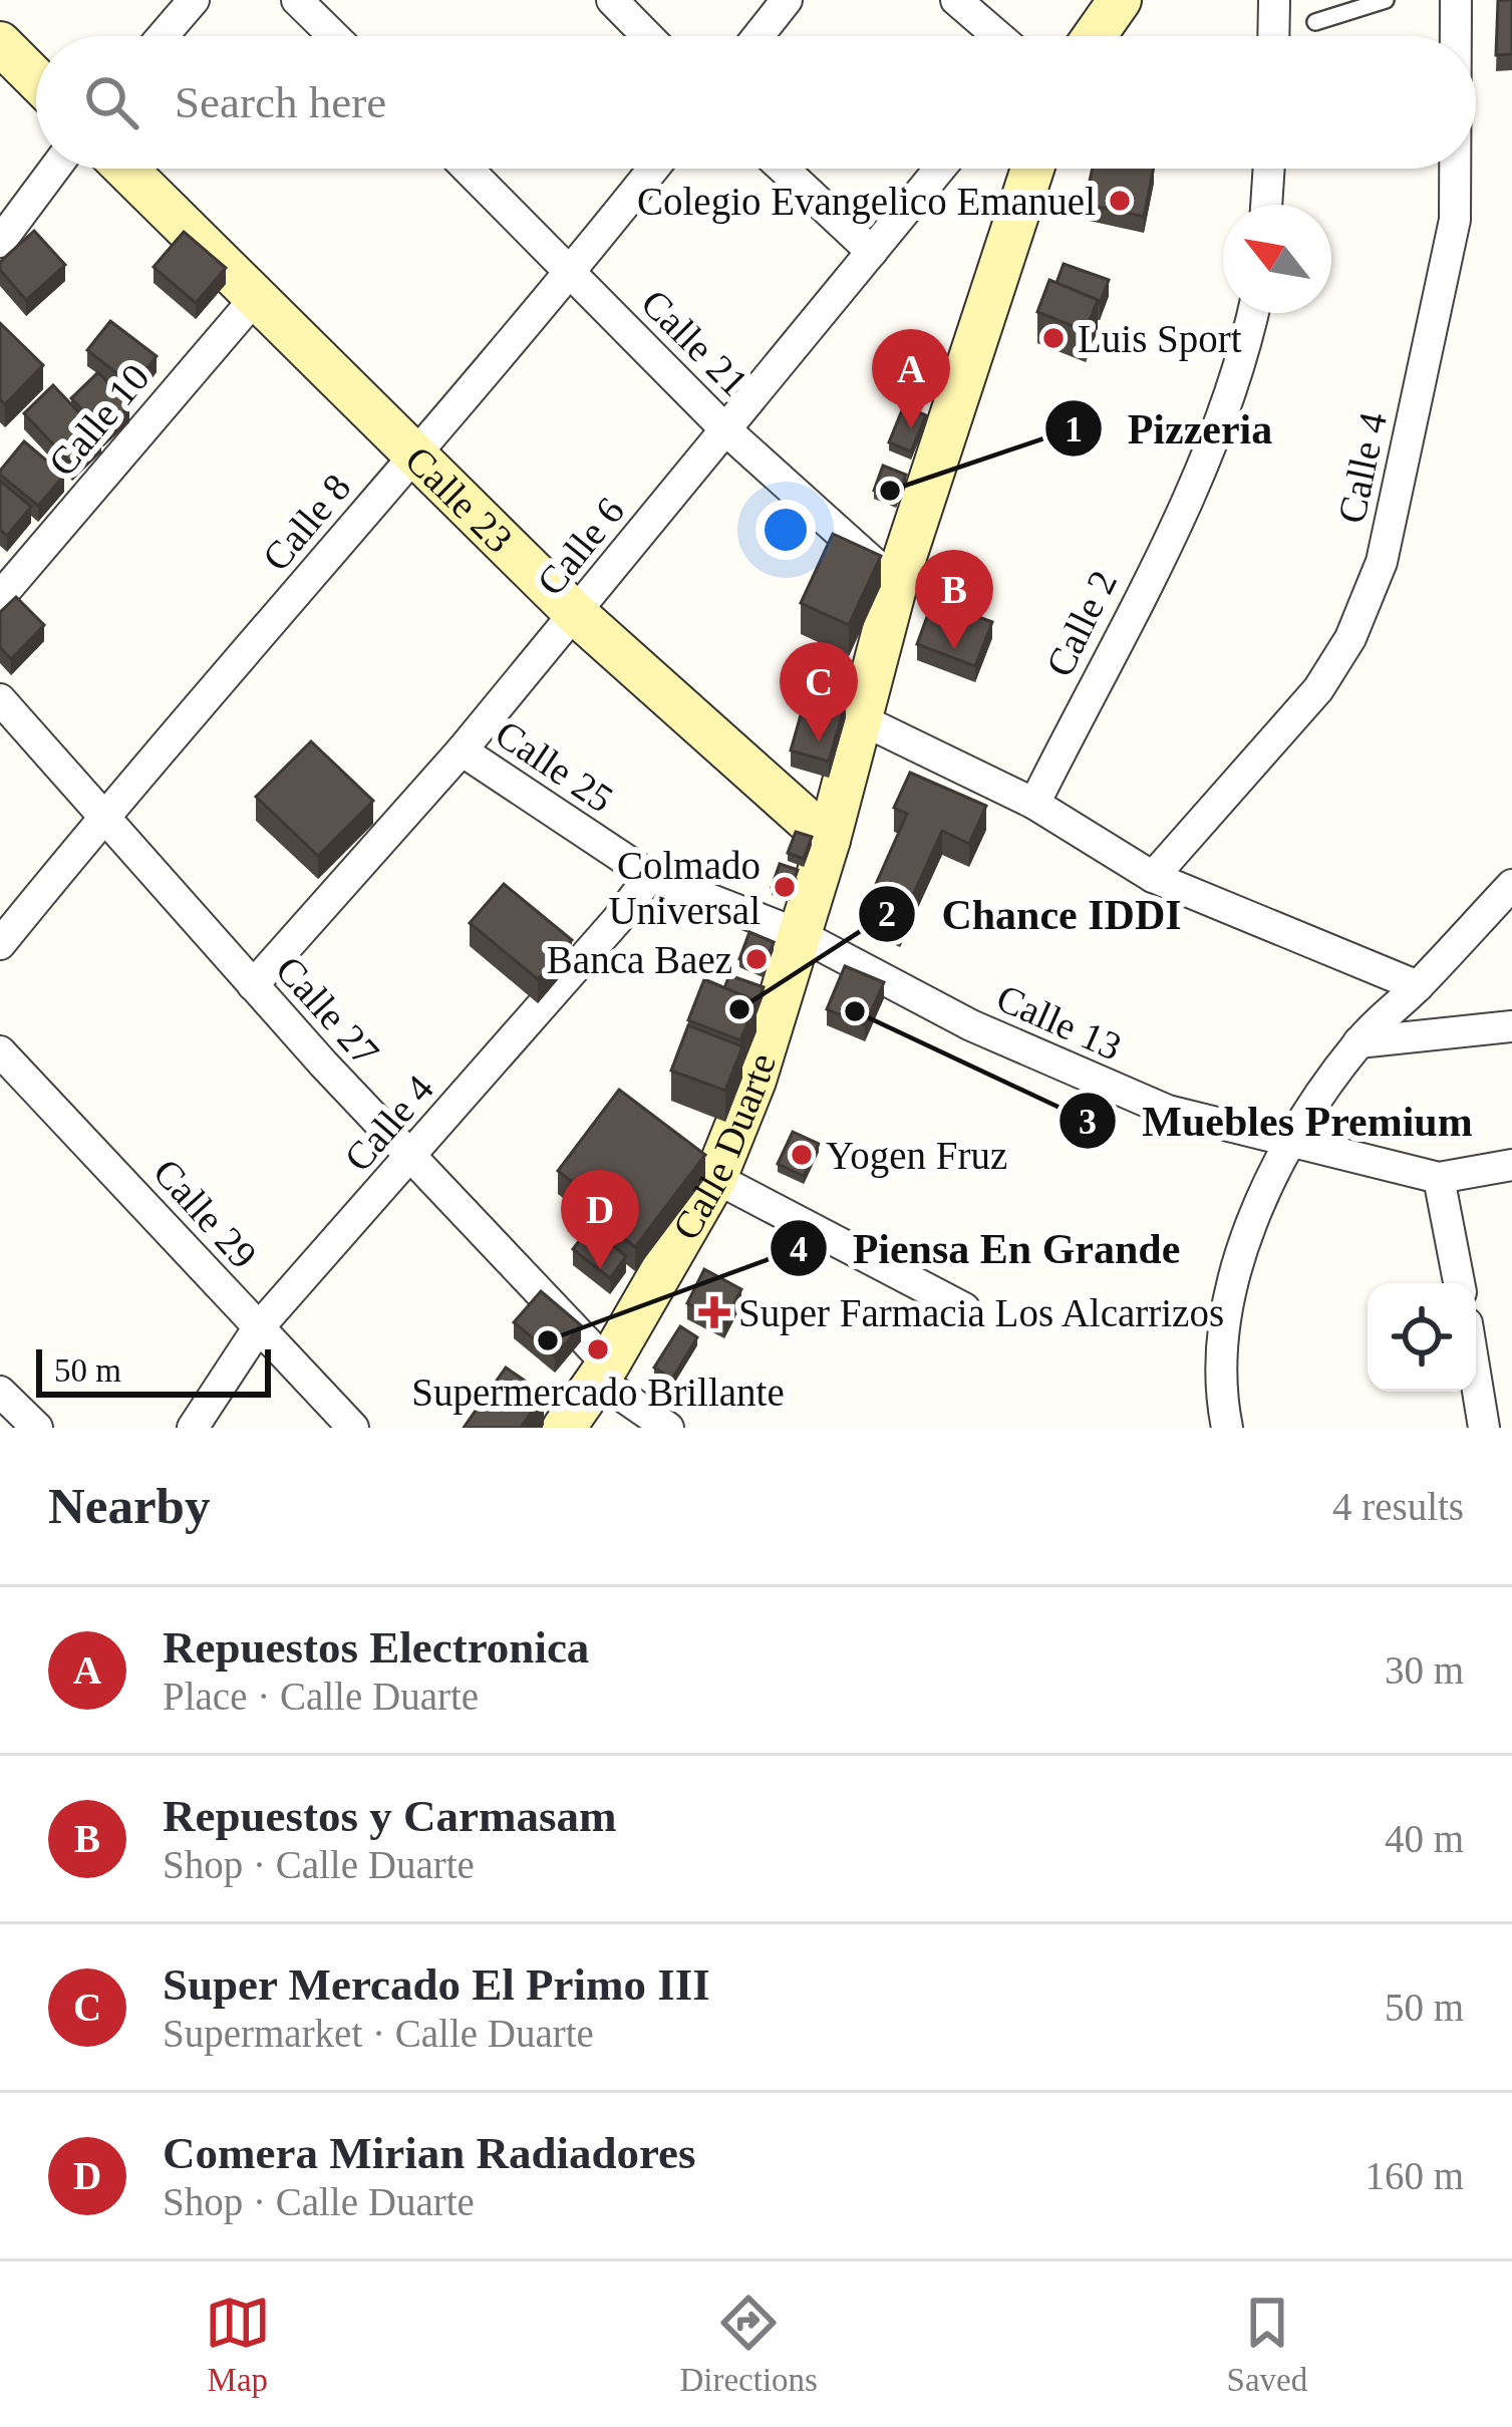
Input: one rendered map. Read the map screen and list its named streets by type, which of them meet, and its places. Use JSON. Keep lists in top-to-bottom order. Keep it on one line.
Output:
{"streets":{"street":["Calle 21","Calle 10","Calle 4","Calle 23","Calle 8","Calle 6","Calle 2","Calle 25","Calle 27","Calle 13","Calle Duarte","Calle 29"]},"crossings":[["Calle 21","Calle 8"],["Calle 21","Calle 6"],["Calle 21","Calle Duarte"],["Calle 10","Calle 23"],["Calle 4","Calle 25"],["Calle 4","Calle 27"],["Calle 4","Calle 29"],["Calle 23","Calle 8"],["Calle 23","Calle 6"],["Calle 23","Calle Duarte"],["Calle 8","Calle 27"],["Calle 6","Calle 25"],["Calle 6","Calle 27"],["Calle 25","Calle 13"],["Calle 25","Calle Duarte"],["Calle 27","Calle Duarte"],["Calle 13","Calle Duarte"]],"places":{"other":["Colegio Evangelico Emanuel","Luis Sport","Pizzeria","Colmado Universal","Banca Baez","Chance IDDI","Muebles Premium","Yogen Fruz","Piensa En Grande","Supermercado Brillante"],"health":["Super Farmacia Los Alcarrizos"]},"scale_bar":"50 m","north":"top left","page":{"search":"Search here","pins":["A","B","C","D"],"scale":"50 m","heading":["Nearby","4 results"],"list":[{"mark":"A","name":"Repuestos Electronica","note":"Place · Calle Duarte","value":"30 m"},{"mark":"B","name":"Repuestos y Carmasam","note":"Shop · Calle Duarte","value":"40 m"},{"mark":"C","name":"Super Mercado El Primo III","note":"Supermarket · Calle Duarte","value":"50 m"},{"mark":"D","name":"Comera Mirian Radiadores","note":"Shop · Calle Duarte","value":"160 m"}],"nav":["Map","Directions","Saved"]}}
